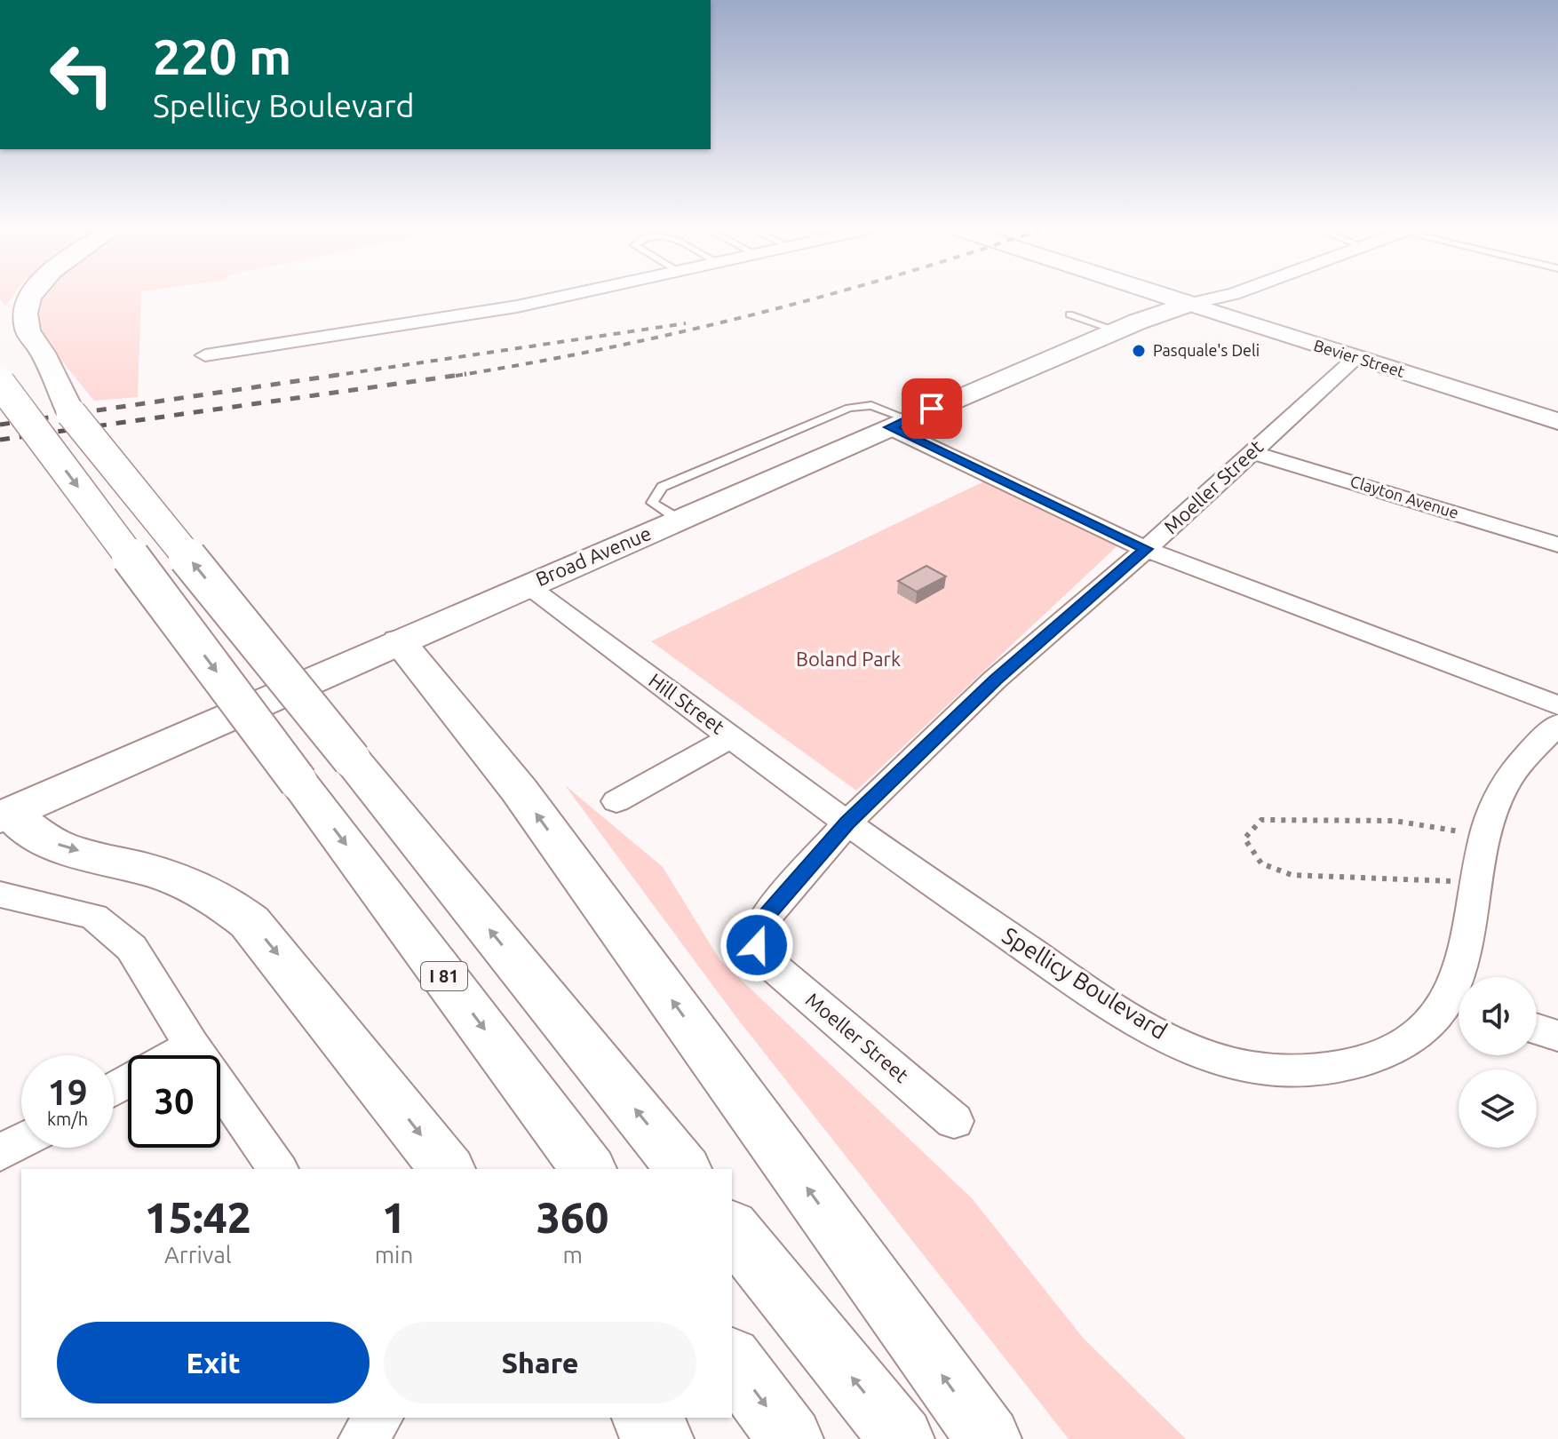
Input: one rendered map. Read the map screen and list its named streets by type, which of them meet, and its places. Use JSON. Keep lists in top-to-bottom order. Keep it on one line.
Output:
{"streets":{"main road":["Bevier Street","Broad Avenue","I 81"],"street":["Moeller Street","Clayton Avenue","Hill Street","Spellicy Boulevard"]},"crossings":[["Bevier Street","Moeller Street"],["Bevier Street","Broad Avenue"],["Moeller Street","Clayton Avenue"],["Moeller Street","Hill Street"],["Moeller Street","Spellicy Boulevard"],["Broad Avenue","Hill Street"],["Hill Street","Spellicy Boulevard"]],"parks":["Boland Park"],"places":["Pasquale's Deli"],"page":{"turn":["220 m","Spellicy Boulevard"],"speed":"19 km/h","limit":"30","eta":["15:42","Arrival","1","min","360","m"],"buttons":["Exit","Share"]}}
